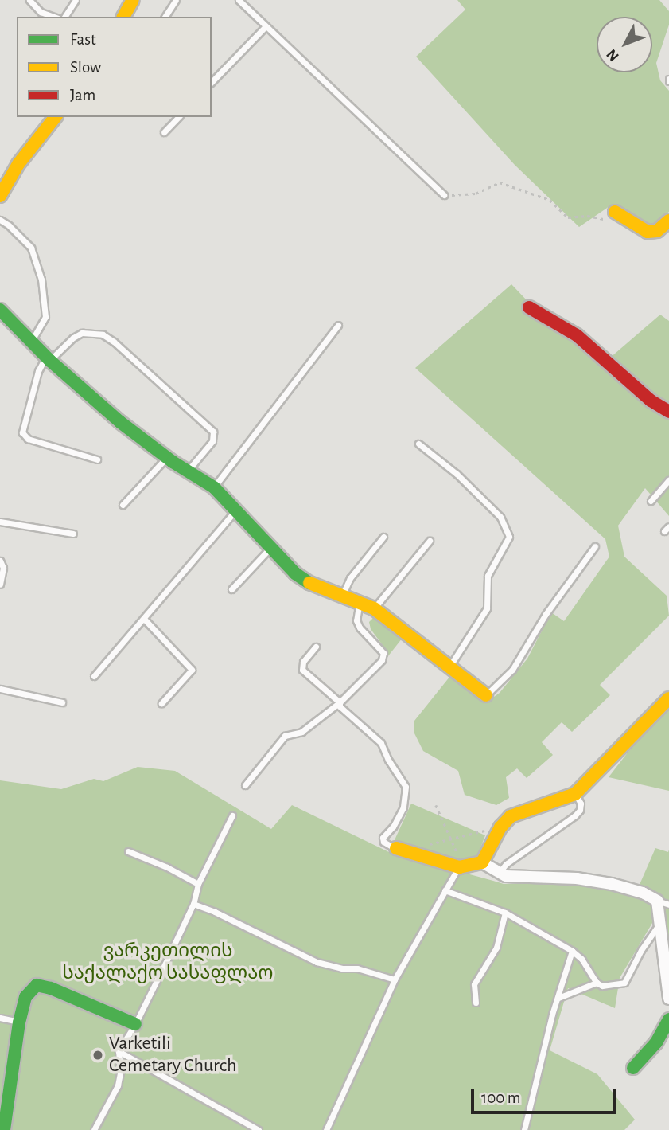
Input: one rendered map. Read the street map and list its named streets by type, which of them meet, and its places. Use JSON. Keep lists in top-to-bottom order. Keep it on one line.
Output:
{"parks":["ვარკეთილის საქალაქო სასაფლაო"],"places":["Varketili Cemetary Church"],"legend":["Fast","Slow","Jam"],"scale_bar":"100 m","north":"bottom left"}
